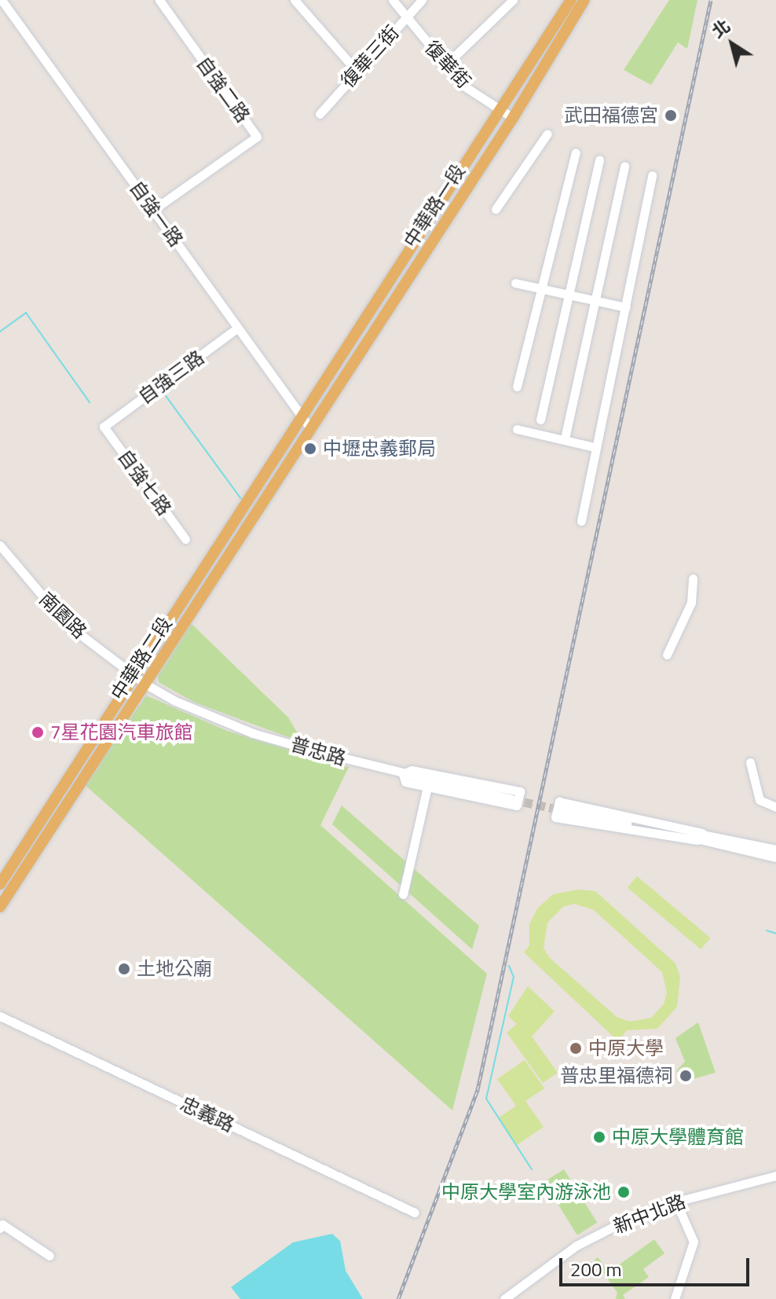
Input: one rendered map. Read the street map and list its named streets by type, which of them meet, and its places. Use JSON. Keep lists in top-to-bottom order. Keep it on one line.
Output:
{"streets":{"main road":["中華路一段","中華路二段"],"street":["復華三街","復華街","自強二路","自強一路","自強三路","自強七路","南園路","普忠路","忠義路","新中北路"]},"crossings":[["復華三街","復華街"],["復華街","中華路一段"],["自強二路","自強一路"],["中華路一段","自強一路"],["中華路一段","中華路二段"],["自強一路","自強三路"],["自強一路","中華路二段"],["自強三路","自強七路"],["南園路","中華路二段"],["南園路","普忠路"],["中華路二段","普忠路"]],"places":["武田福德宮","中壢忠義郵局","7星花園汽車旅館","土地公廟","中原大學","普忠里福德祠","中原大學體育館","中原大學室內游泳池"],"scale_bar":"200 m","north":"top left"}
